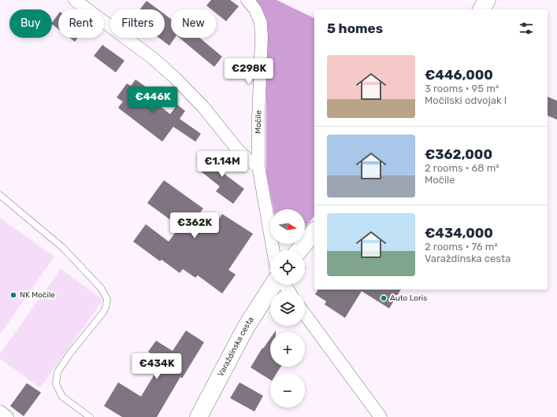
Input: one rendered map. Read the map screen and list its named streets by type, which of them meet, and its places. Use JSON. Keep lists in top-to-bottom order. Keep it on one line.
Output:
{"streets":{"main road":["Varaždinska cesta"],"street":["Močile"]},"places":["NK Močile","Auto Loris"],"north":"right","page":{"chip":["Buy","Rent","Filters","New"],"heading":"5 homes","list":[{"name":"€446,000","note":"3 rooms · 95 m² · Močilski odvojak I"},{"name":"€362,000","note":"2 rooms · 68 m² · Močile"},{"name":"€434,000","note":"2 rooms · 76 m² · Varaždinska cesta"}],"price":["€298K","€446K","€1.14M","€362K","€434K"],"map_buttons":["+","−"]}}
